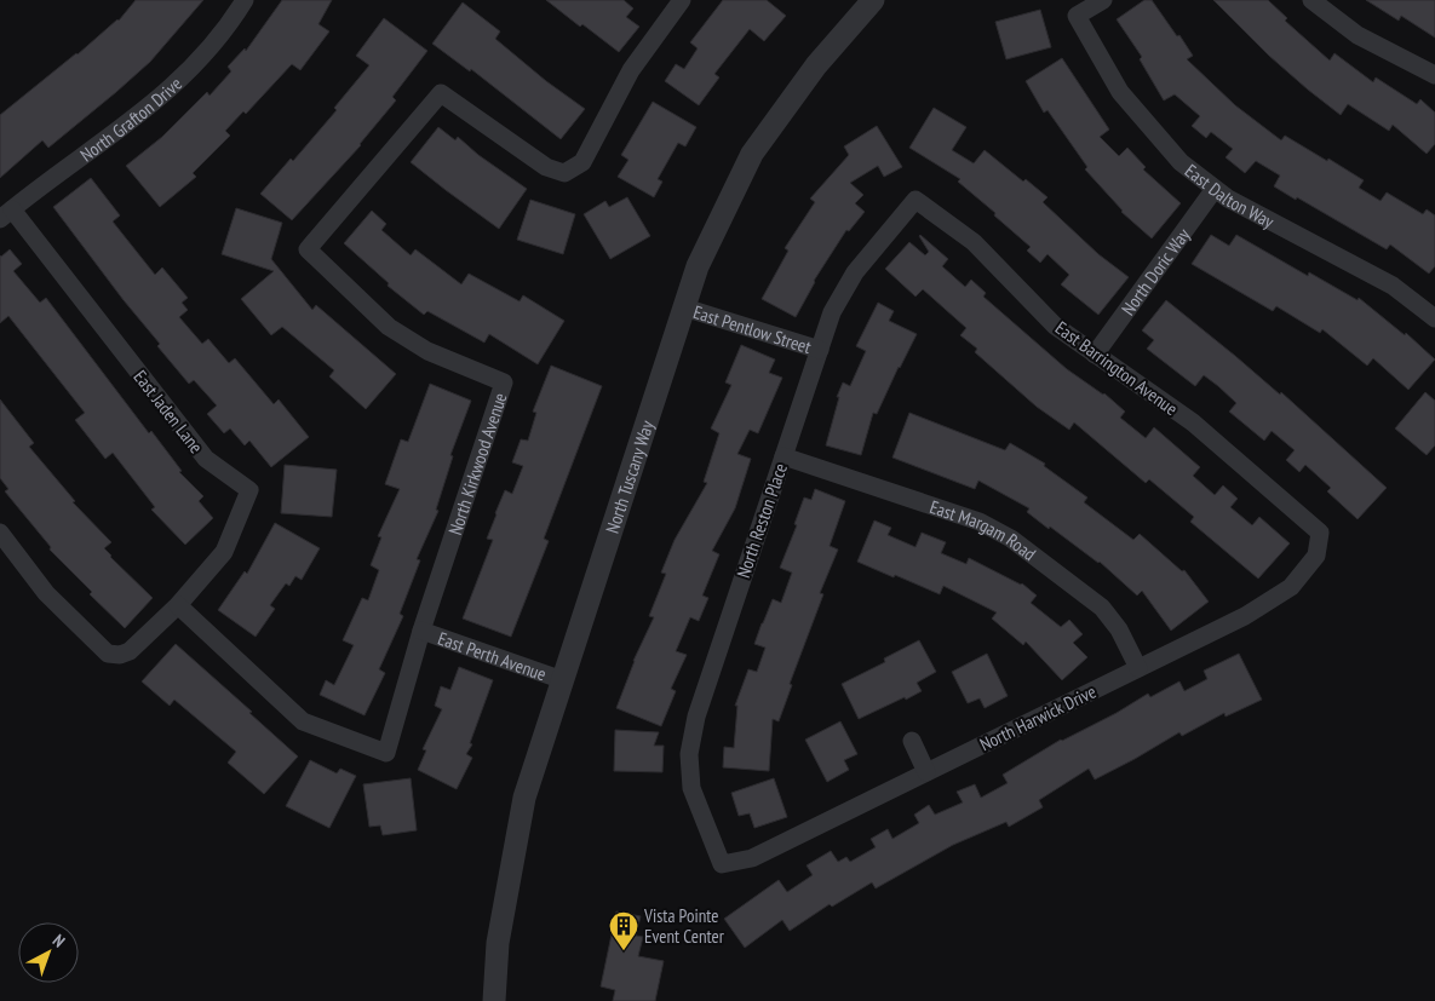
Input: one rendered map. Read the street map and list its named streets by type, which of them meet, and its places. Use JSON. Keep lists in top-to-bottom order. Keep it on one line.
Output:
{"streets":{"street":["North Grafton Drive","East Dalton Way","North Doric Way","East Pentlow Street","East Barrington Avenue","East Jaden Lane","North Kirkwood Avenue","North Tuscany Way","North Reston Place","East Margam Road","East Perth Avenue","North Harwick Drive"]},"crossings":[["North Grafton Drive","East Jaden Lane"],["East Dalton Way","North Doric Way"],["North Doric Way","East Barrington Avenue"],["East Pentlow Street","North Tuscany Way"],["East Pentlow Street","North Reston Place"],["East Barrington Avenue","North Reston Place"],["East Barrington Avenue","North Harwick Drive"],["East Jaden Lane","North Kirkwood Avenue"],["North Kirkwood Avenue","East Perth Avenue"],["North Tuscany Way","East Perth Avenue"],["North Reston Place","East Margam Road"],["North Reston Place","North Harwick Drive"],["East Margam Road","North Harwick Drive"]],"places":{"building":["Vista Pointe Event Center"]},"north":"top right"}
